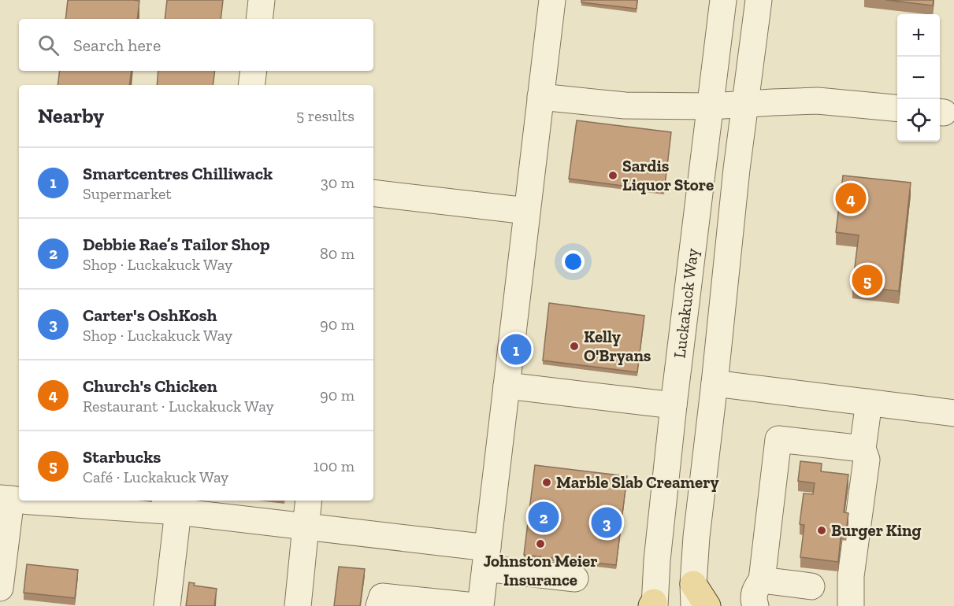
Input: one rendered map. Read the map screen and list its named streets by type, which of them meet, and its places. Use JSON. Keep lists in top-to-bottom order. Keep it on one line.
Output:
{"streets":{"street":["Luckakuck Way"]},"places":["Sardis Liquor Store","Kelly O'Bryans","Marble Slab Creamery","Burger King","Johnston Meier Insurance"],"page":{"map_buttons":["+","−"],"search":"Search here","heading":["Nearby","5 results"],"list":[{"mark":"1","name":"Smartcentres Chilliwack","note":"Supermarket","value":"30 m"},{"mark":"2","name":"Debbie Rae’s Tailor Shop","note":"Shop · Luckakuck Way","value":"80 m"},{"mark":"3","name":"Carter's OshKosh","note":"Shop · Luckakuck Way","value":"90 m"},{"mark":"4","name":"Church's Chicken","note":"Restaurant · Luckakuck Way","value":"90 m"},{"mark":"5","name":"Starbucks","note":"Café · Luckakuck Way","value":"100 m"}],"pins":["4","5","1","2","3"]}}
